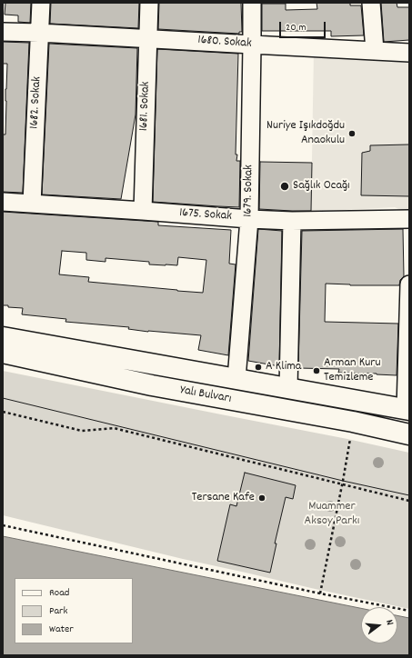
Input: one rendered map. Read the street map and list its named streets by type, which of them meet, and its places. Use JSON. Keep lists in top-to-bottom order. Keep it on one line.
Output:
{"streets":{"main road":["Yalı Bulvarı"],"street":["1680. Sokak","1682. Sokak","1681. Sokak","1679. Sokak","1675. Sokak"]},"crossings":[["1680. Sokak","1682. Sokak"],["1680. Sokak","1681. Sokak"],["1680. Sokak","1679. Sokak"],["1682. Sokak","1675. Sokak"],["1681. Sokak","1675. Sokak"],["1679. Sokak","1675. Sokak"],["1679. Sokak","Yalı Bulvarı"]],"parks":["Muammer Aksoy Parkı"],"places":["Nuriye Işıkdoğdu Anaokulu","Sağlık Ocağı","A Klima","Arman Kuru Temizleme","Tersane Kafe"],"legend":["Road","Park","Water"],"scale_bar":"20 m","north":"right"}
